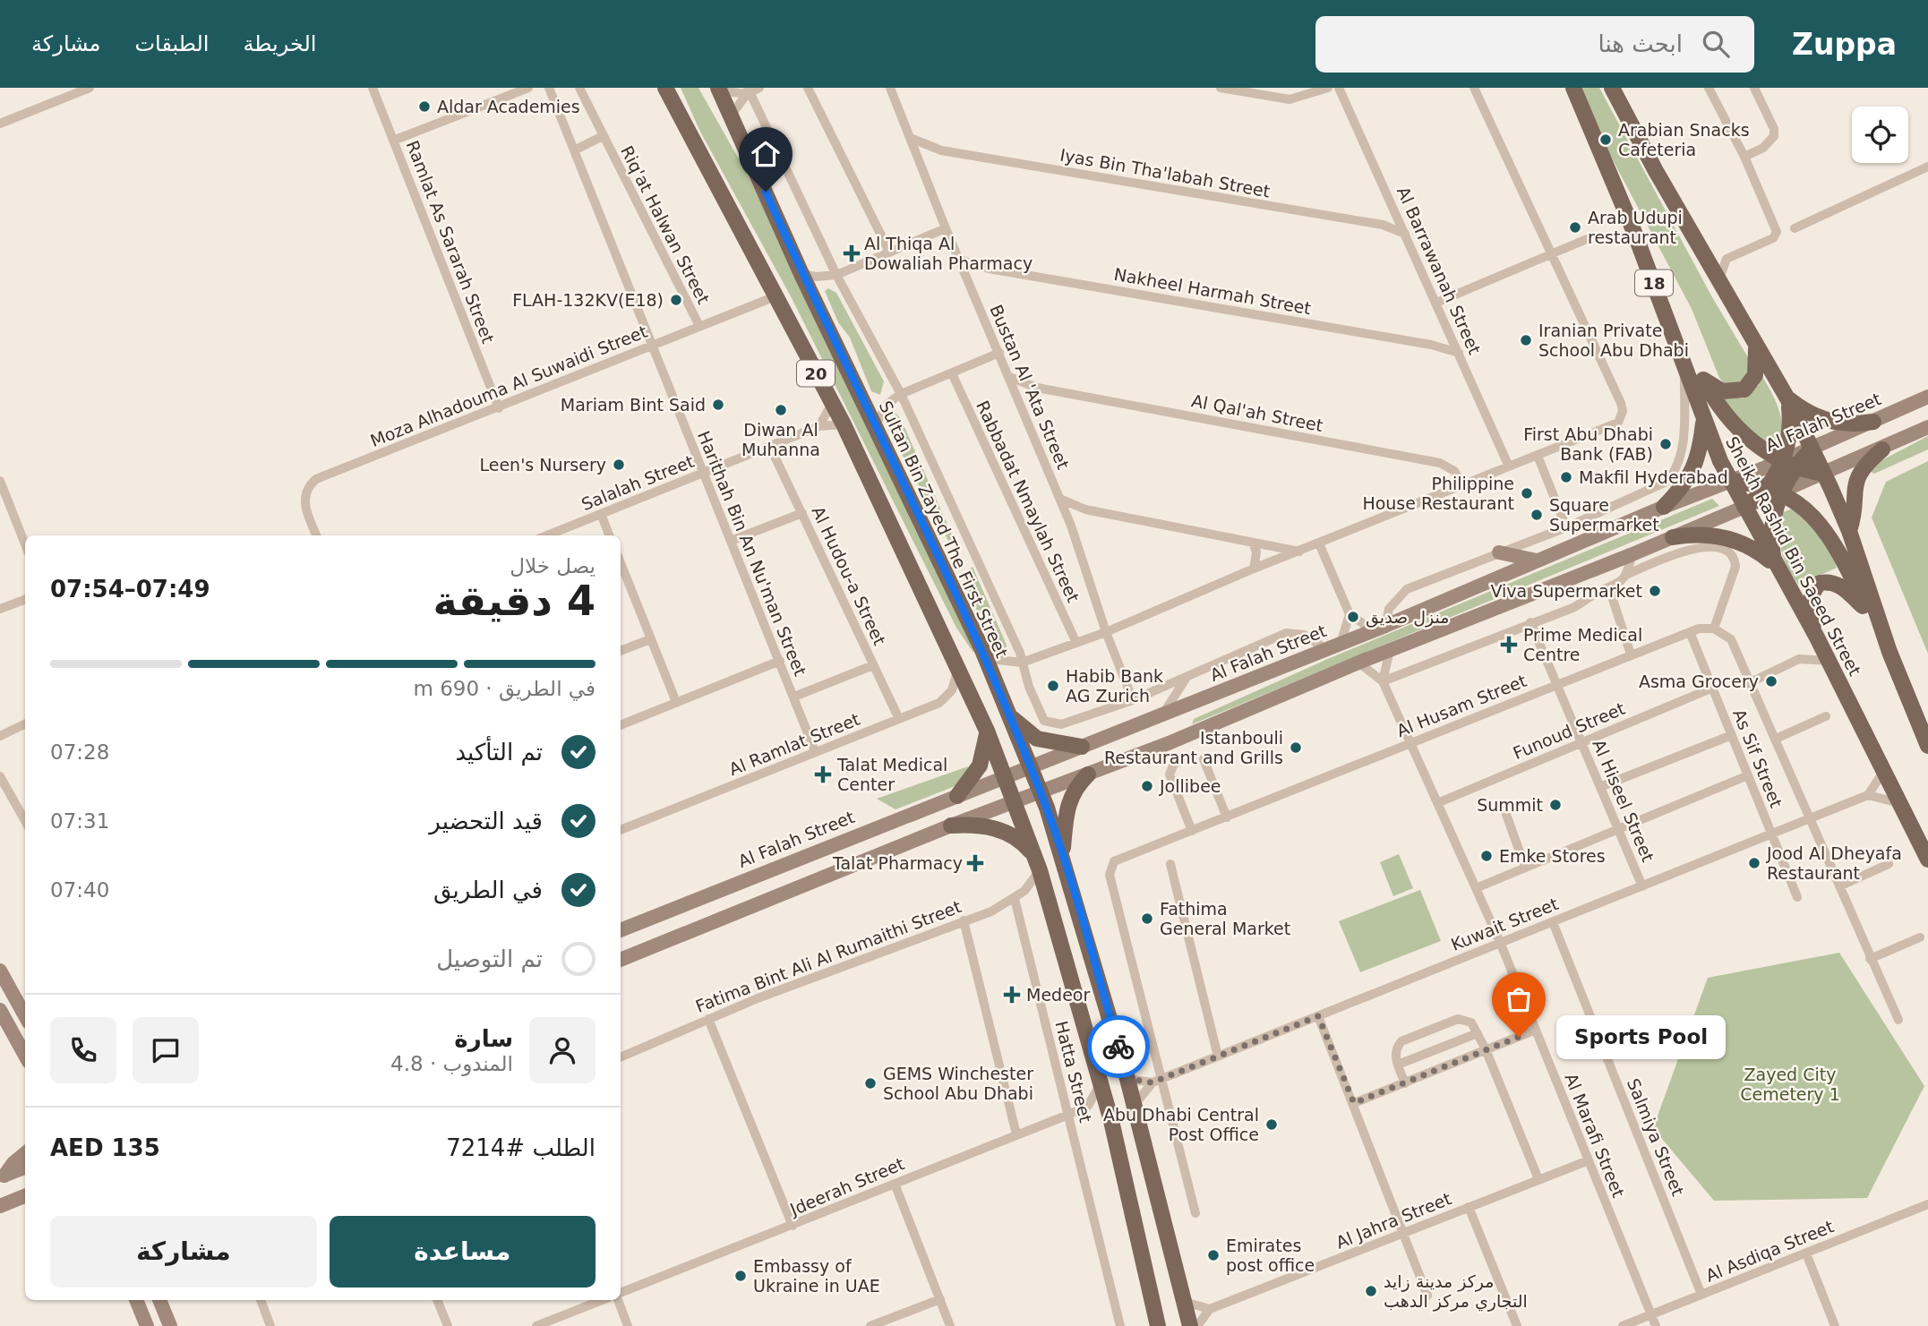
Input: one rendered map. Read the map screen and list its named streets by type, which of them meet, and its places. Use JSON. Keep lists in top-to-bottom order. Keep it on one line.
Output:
{"streets":{"main road":["18","20","Al Falah Street","Sultan Bin Zayed The First Street","Sheikh Rashid Bin Saeed Street"],"street":["Iyas Bin Tha'labah Street","Riq'at Halwan Street","Ramlat As Sararah Street","Al Barrawanah Street","Nakheel Harmah Street","Moza Alhadouma Al Suwaidi Street","Bustan Al 'Ata Street","Al Qal'ah Street","Salalah Street","Rabbadat Nmaylah Street","Harithah Bin An Nu'man Street","Al Hudou-a Street","Al Husam Street","Funoud Street","Al Ramlat Street","As Sif Street","Al Hiseel Street","Kuwait Street","Fatima Bint Ali Al Rumaithi Street","Hatta Street","Al Marafi Street","Salmiya Street","Jdeerah Street","Al Jahra Street","Al Asdiqa Street"]},"crossings":[["Iyas Bin Tha'labah Street","Al Barrawanah Street"],["Iyas Bin Tha'labah Street","Bustan Al 'Ata Street"],["Riq'at Halwan Street","Moza Alhadouma Al Suwaidi Street"],["Riq'at Halwan Street","Harithah Bin An Nu'man Street"],["Ramlat As Sararah Street","Moza Alhadouma Al Suwaidi Street"],["Al Barrawanah Street","Nakheel Harmah Street"],["Nakheel Harmah Street","Bustan Al 'Ata Street"],["20","Moza Alhadouma Al Suwaidi Street"],["20","Al Falah Street"],["20","Salalah Street"],["20","Al Ramlat Street"],["20","Fatima Bint Ali Al Rumaithi Street"],["Moza Alhadouma Al Suwaidi Street","Harithah Bin An Nu'man Street"],["Bustan Al 'Ata Street","Al Qal'ah Street"],["Al Falah Street","Sultan Bin Zayed The First Street"],["Al Falah Street","Sheikh Rashid Bin Saeed Street"],["Salalah Street","Harithah Bin An Nu'man Street"],["Salalah Street","Al Hudou-a Street"],["Sultan Bin Zayed The First Street","Kuwait Street"],["Harithah Bin An Nu'man Street","Al Ramlat Street"],["Al Hudou-a Street","Al Ramlat Street"],["Al Husam Street","As Sif Street"],["Al Husam Street","Al Hiseel Street"],["Al Husam Street","Kuwait Street"],["Al Husam Street","Al Marafi Street"],["Funoud Street","As Sif Street"],["Funoud Street","Al Hiseel Street"],["Funoud Street","Al Marafi Street"],["As Sif Street","Kuwait Street"],["Al Hiseel Street","Kuwait Street"],["Kuwait Street","Al Marafi Street"],["Kuwait Street","Salmiya Street"],["Fatima Bint Ali Al Rumaithi Street","Hatta Street"],["Hatta Street","Jdeerah Street"],["Al Marafi Street","Al Jahra Street"],["Al Marafi Street","Al Asdiqa Street"],["Salmiya Street","Al Asdiqa Street"]],"parks":["Zayed City Cemetery 1"],"places":{"other":["Aldar Academies","Arabian Snacks Cafeteria","Arab Udupi restaurant","FLAH-132KV(E18)","Iranian Private School Abu Dhabi","Mariam Bint Said","Diwan Al Muhanna","First Abu Dhabi Bank (FAB)","Leen's Nursery","Makfil Hyderabad","Philippine House Restaurant","Square Supermarket","Viva Supermarket","منزل صديق","Asma Grocery","Habib Bank AG Zurich","Istanbouli Restaurant and Grills","Jollibee","Summit","Emke Stores","Jood Al Dheyafa Restaurant","Fathima General Market","Sports Pool","GEMS Winchester School Abu Dhabi","Abu Dhabi Central Post Office","Emirates post office","Embassy of Ukraine in UAE","مركز مدينة زايد التجاري مركز الدهب"],"health":["Al Thiqa Al Dowaliah Pharmacy","Prime Medical Centre","Talat Medical Center","Talat Pharmacy","Medeor"]},"page":{"header":"Zuppa","search":"ابحث هنا","nav":["الخريطة","الطبقات","مشاركة"],"heading":["4 دقيقة","يصل خلال","07:49–07:54"],"panel":["سارة","المندوب · 4.8","الطلب #7214","AED 135"],"bar":"في الطريق · 690 m","list":[["تم التأكيد","07:28"],["قيد التحضير","07:31"],["في الطريق","07:40"],"تم التوصيل"],"bubble":"Sports Pool","buttons":["مساعدة","مشاركة"]}}
